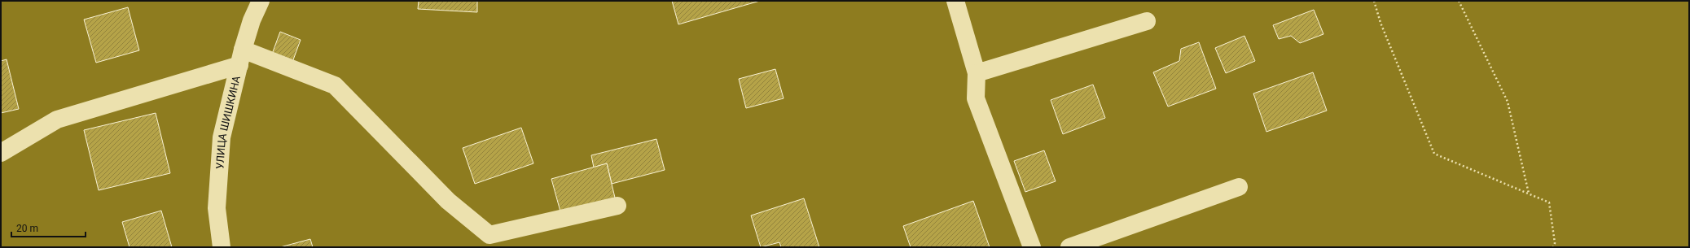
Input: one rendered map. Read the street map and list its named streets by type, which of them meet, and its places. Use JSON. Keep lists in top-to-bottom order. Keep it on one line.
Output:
{"streets":{"street":["УЛИЦА ШИШКИНА"]},"scale_bar":"20 m"}
